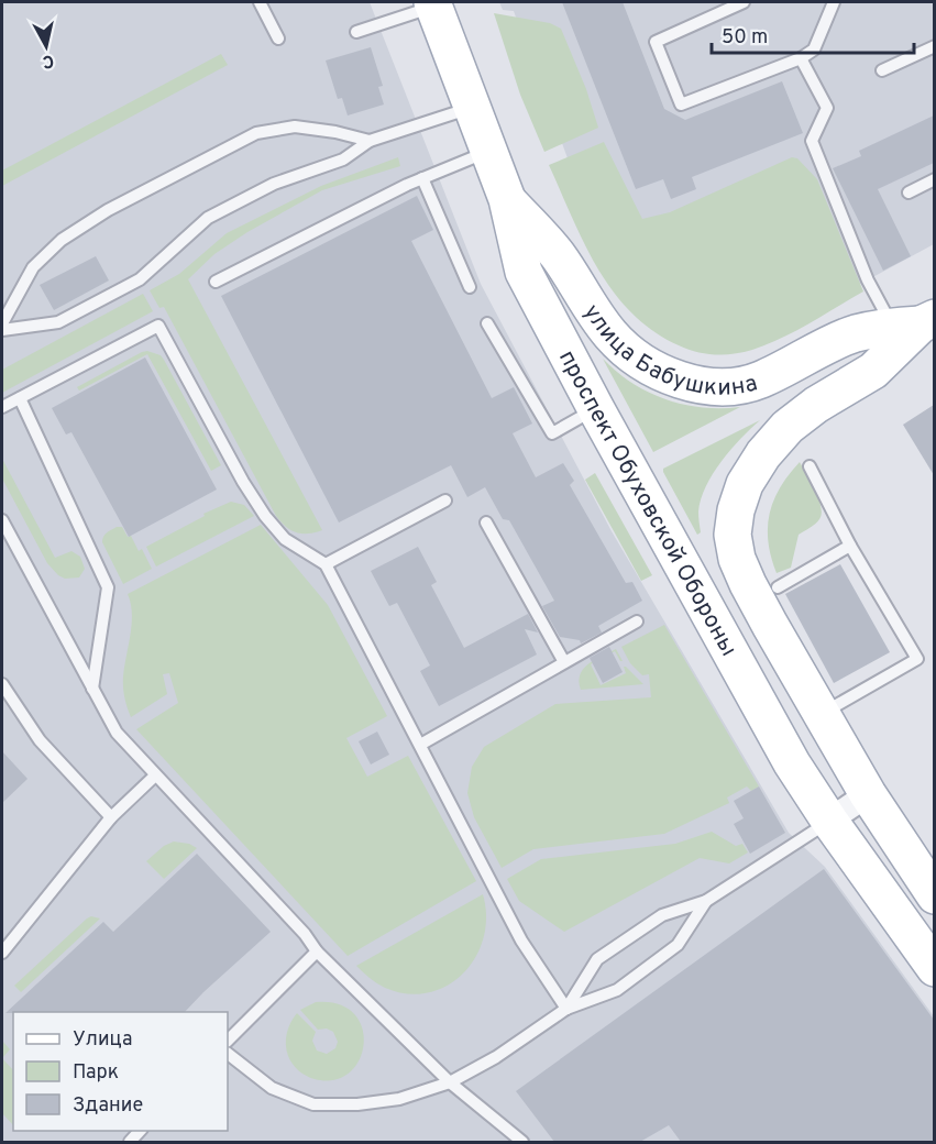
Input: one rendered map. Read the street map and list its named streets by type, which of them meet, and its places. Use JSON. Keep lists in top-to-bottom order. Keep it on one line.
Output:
{"streets":{"main road":["улица Бабушкина","проспект Обуховской Обороны"]},"crossings":[["улица Бабушкина","проспект Обуховской Обороны"]],"legend":["Улица","Парк","Здание"],"scale_bar":"50 m","north":"bottom"}
